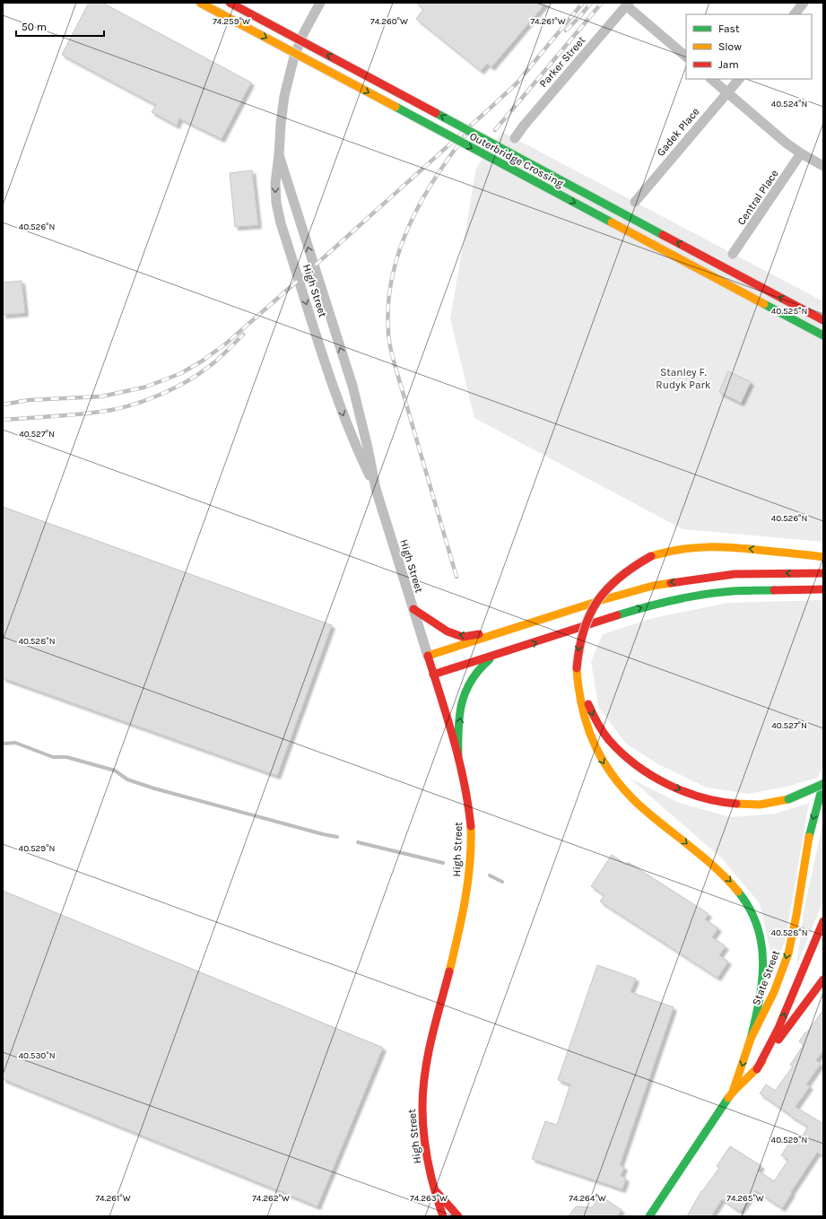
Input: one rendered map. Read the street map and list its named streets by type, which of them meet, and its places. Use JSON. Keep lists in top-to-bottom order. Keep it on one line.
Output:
{"streets":{"main road":["Outerbridge Crossing","High Street","State Street"],"street":["Parker Street","Gadek Place","Central Place"]},"parks":["Stanley F. Rudyk Park"],"legend":["Fast","Slow","Jam"],"scale_bar":"50 m","coordinates":["74.259°W","74.261°W","74.260°W","40.524°N","40.526°N","40.525°N","40.527°N","40.528°N","40.529°N","40.530°N","74.262°W","74.263°W","74.264°W","74.265°W"]}
